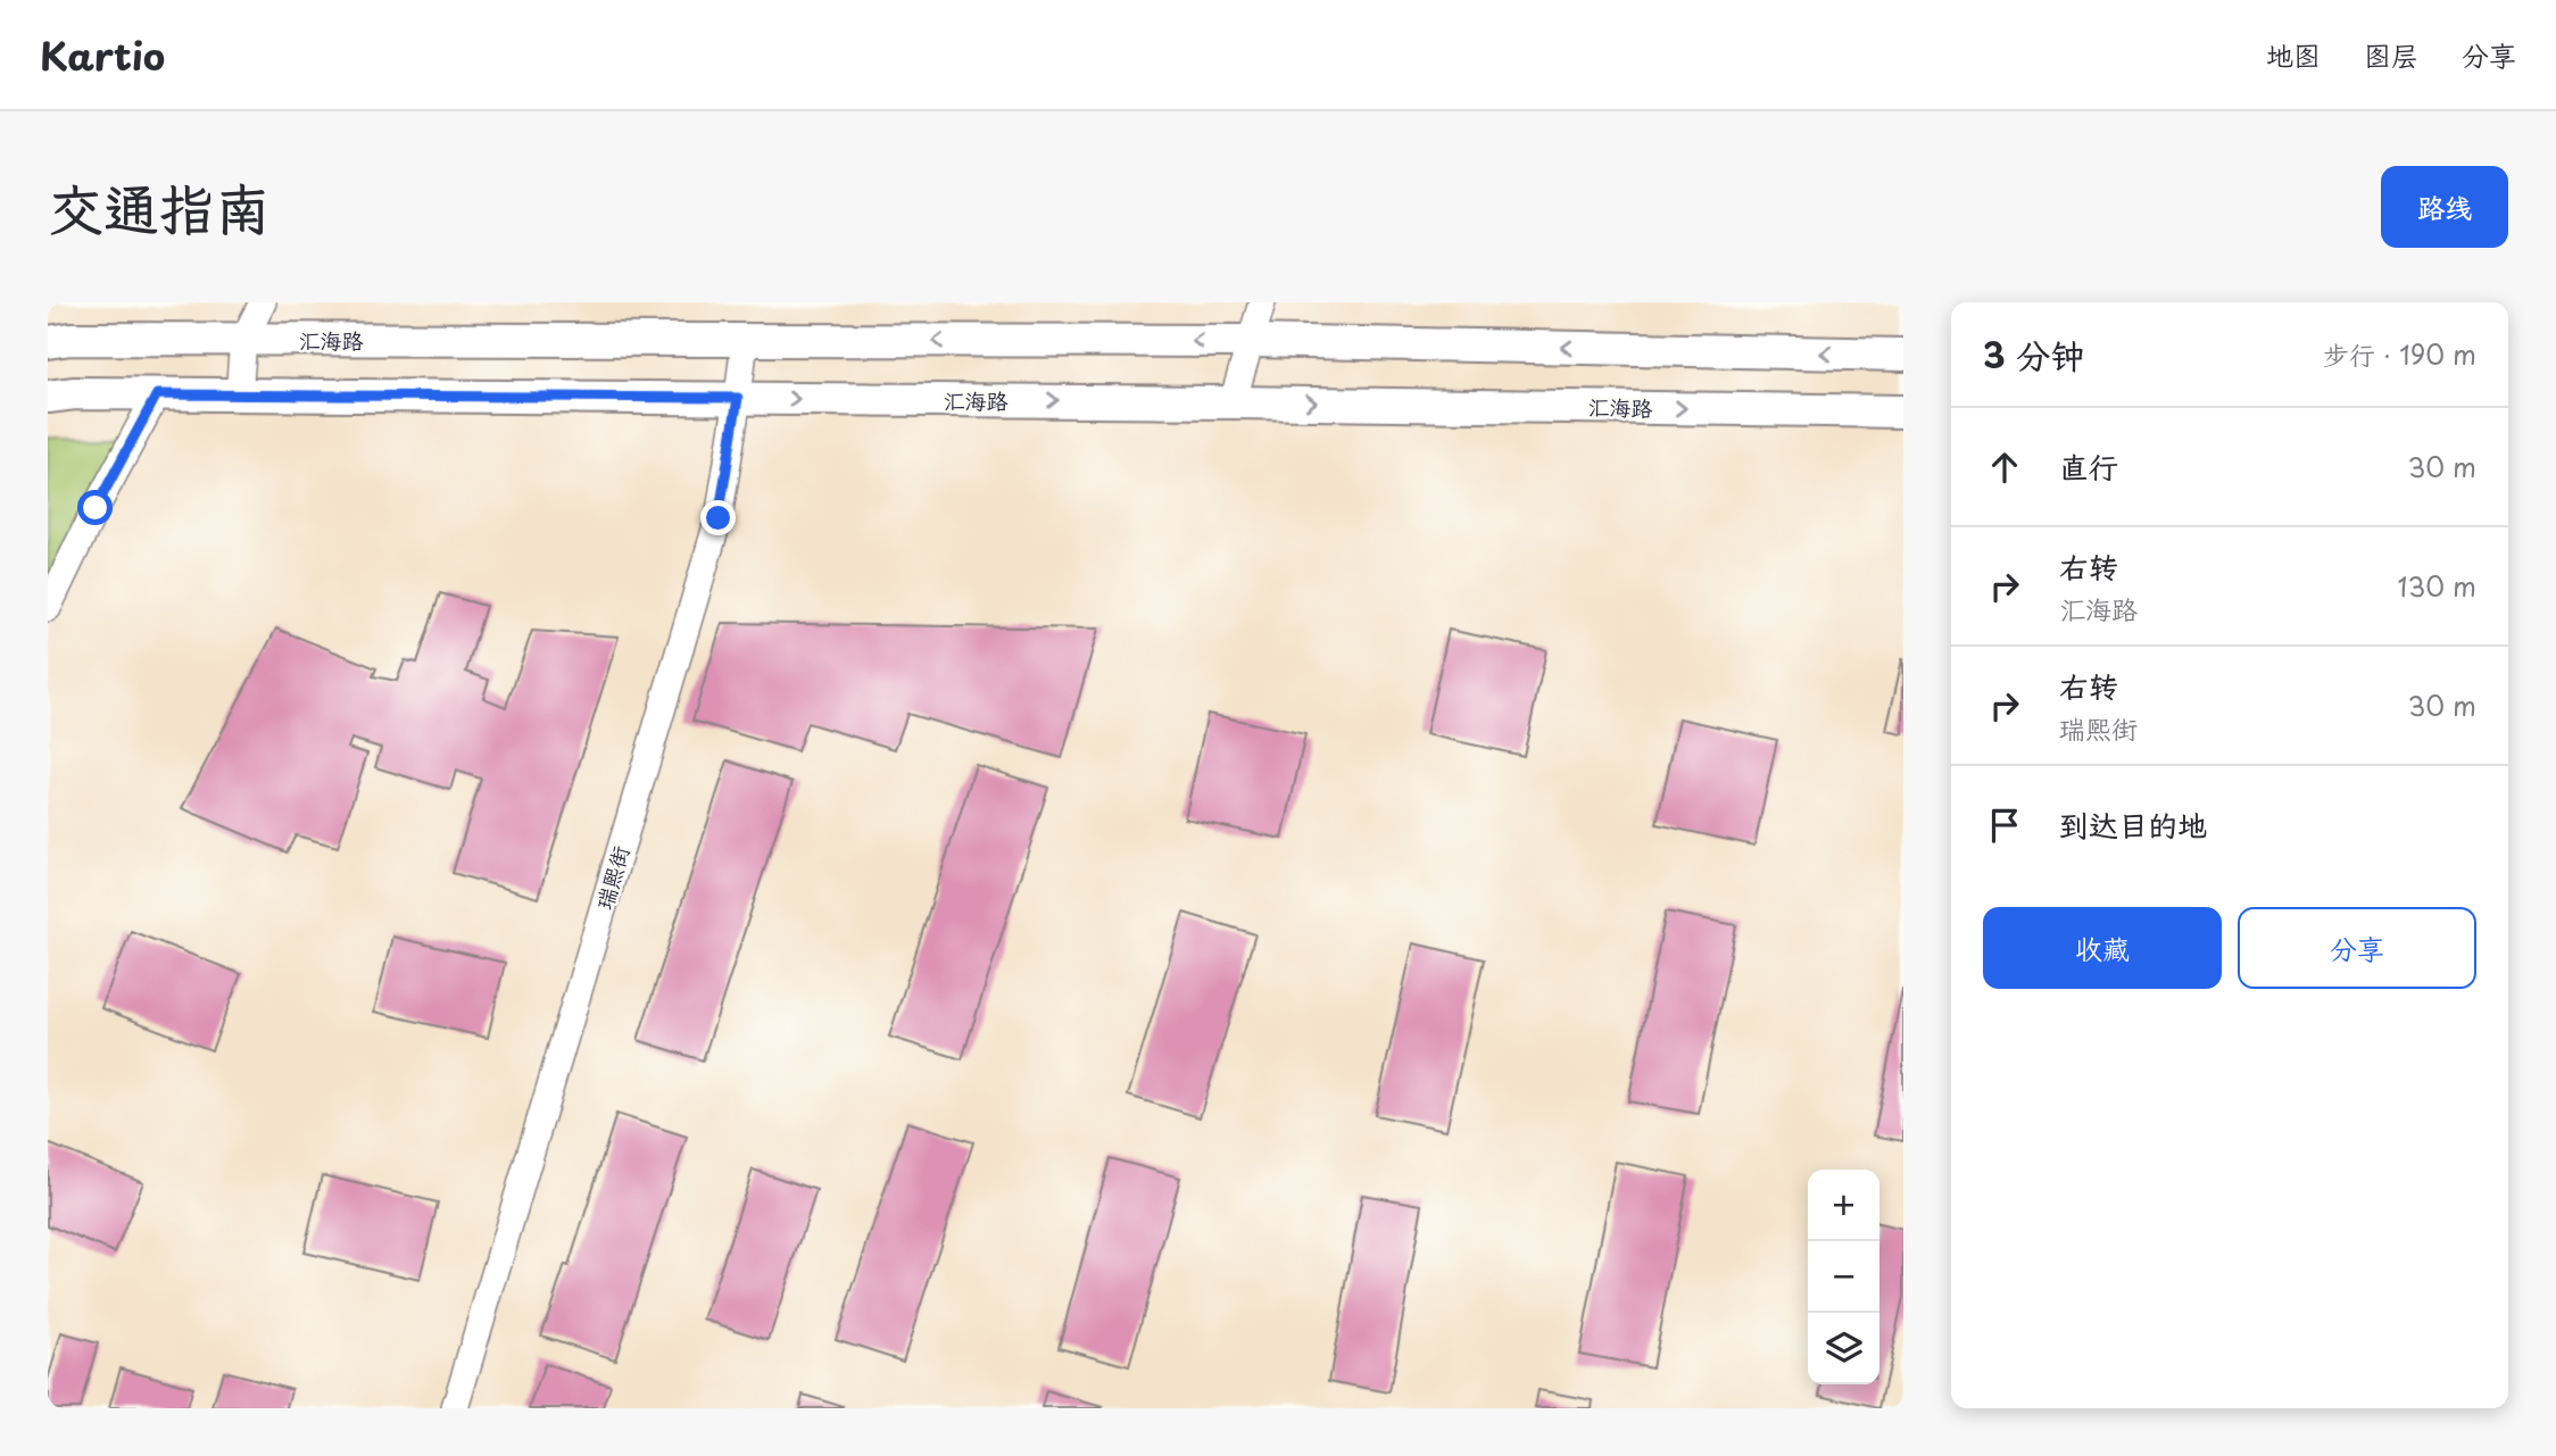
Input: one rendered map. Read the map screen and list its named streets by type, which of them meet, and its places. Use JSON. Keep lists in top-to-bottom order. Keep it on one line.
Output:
{"streets":{"street":["汇海路","瑞熙街"]},"crossings":[["汇海路","瑞熙街"]],"page":{"header":"Kartio","nav":["地图","图层","分享"],"title":"交通指南","buttons":["路线",["收藏","分享"]],"heading":["3 分钟","步行 · 190 m"],"list":[["直行","30 m"],["右转","汇海路","130 m"],["右转","瑞熙街","30 m"],"到达目的地"],"map_buttons":["+","−"]}}
